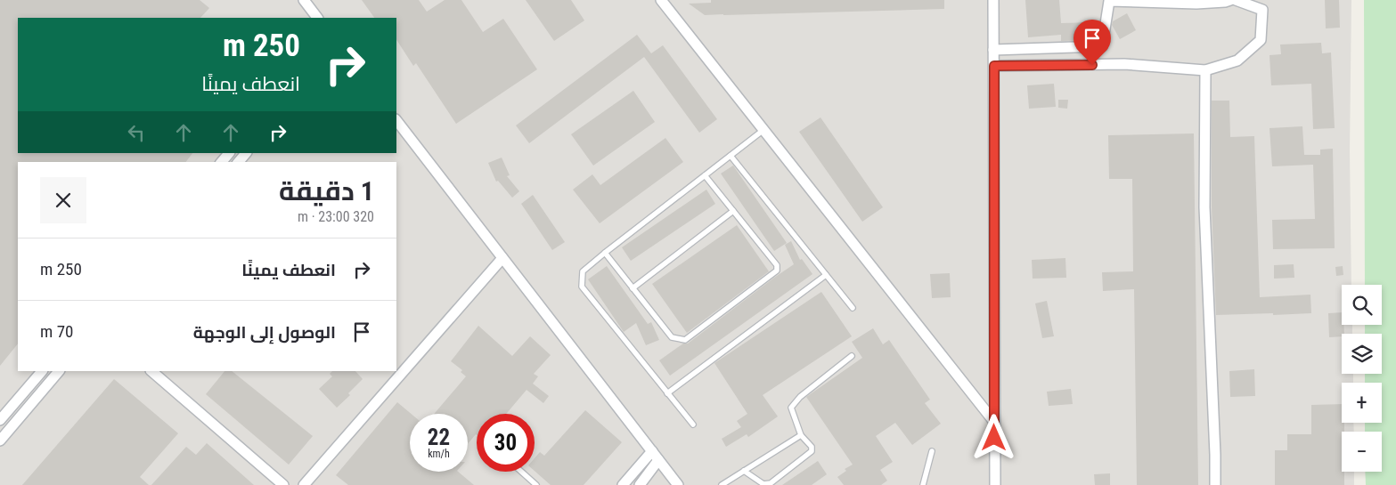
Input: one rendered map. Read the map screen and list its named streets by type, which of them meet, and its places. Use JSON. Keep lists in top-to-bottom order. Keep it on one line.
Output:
{"page":{"turn":["250 m","انعطف يمينًا"],"heading":["1 دقيقة","320 m · 23:00"],"list":[{"name":"انعطف يمينًا","value":"250 m"},{"name":"الوصول إلى الوجهة","value":"70 m"}],"map_buttons":["+","−"],"speed":"22 km/h","limit":"30"}}
